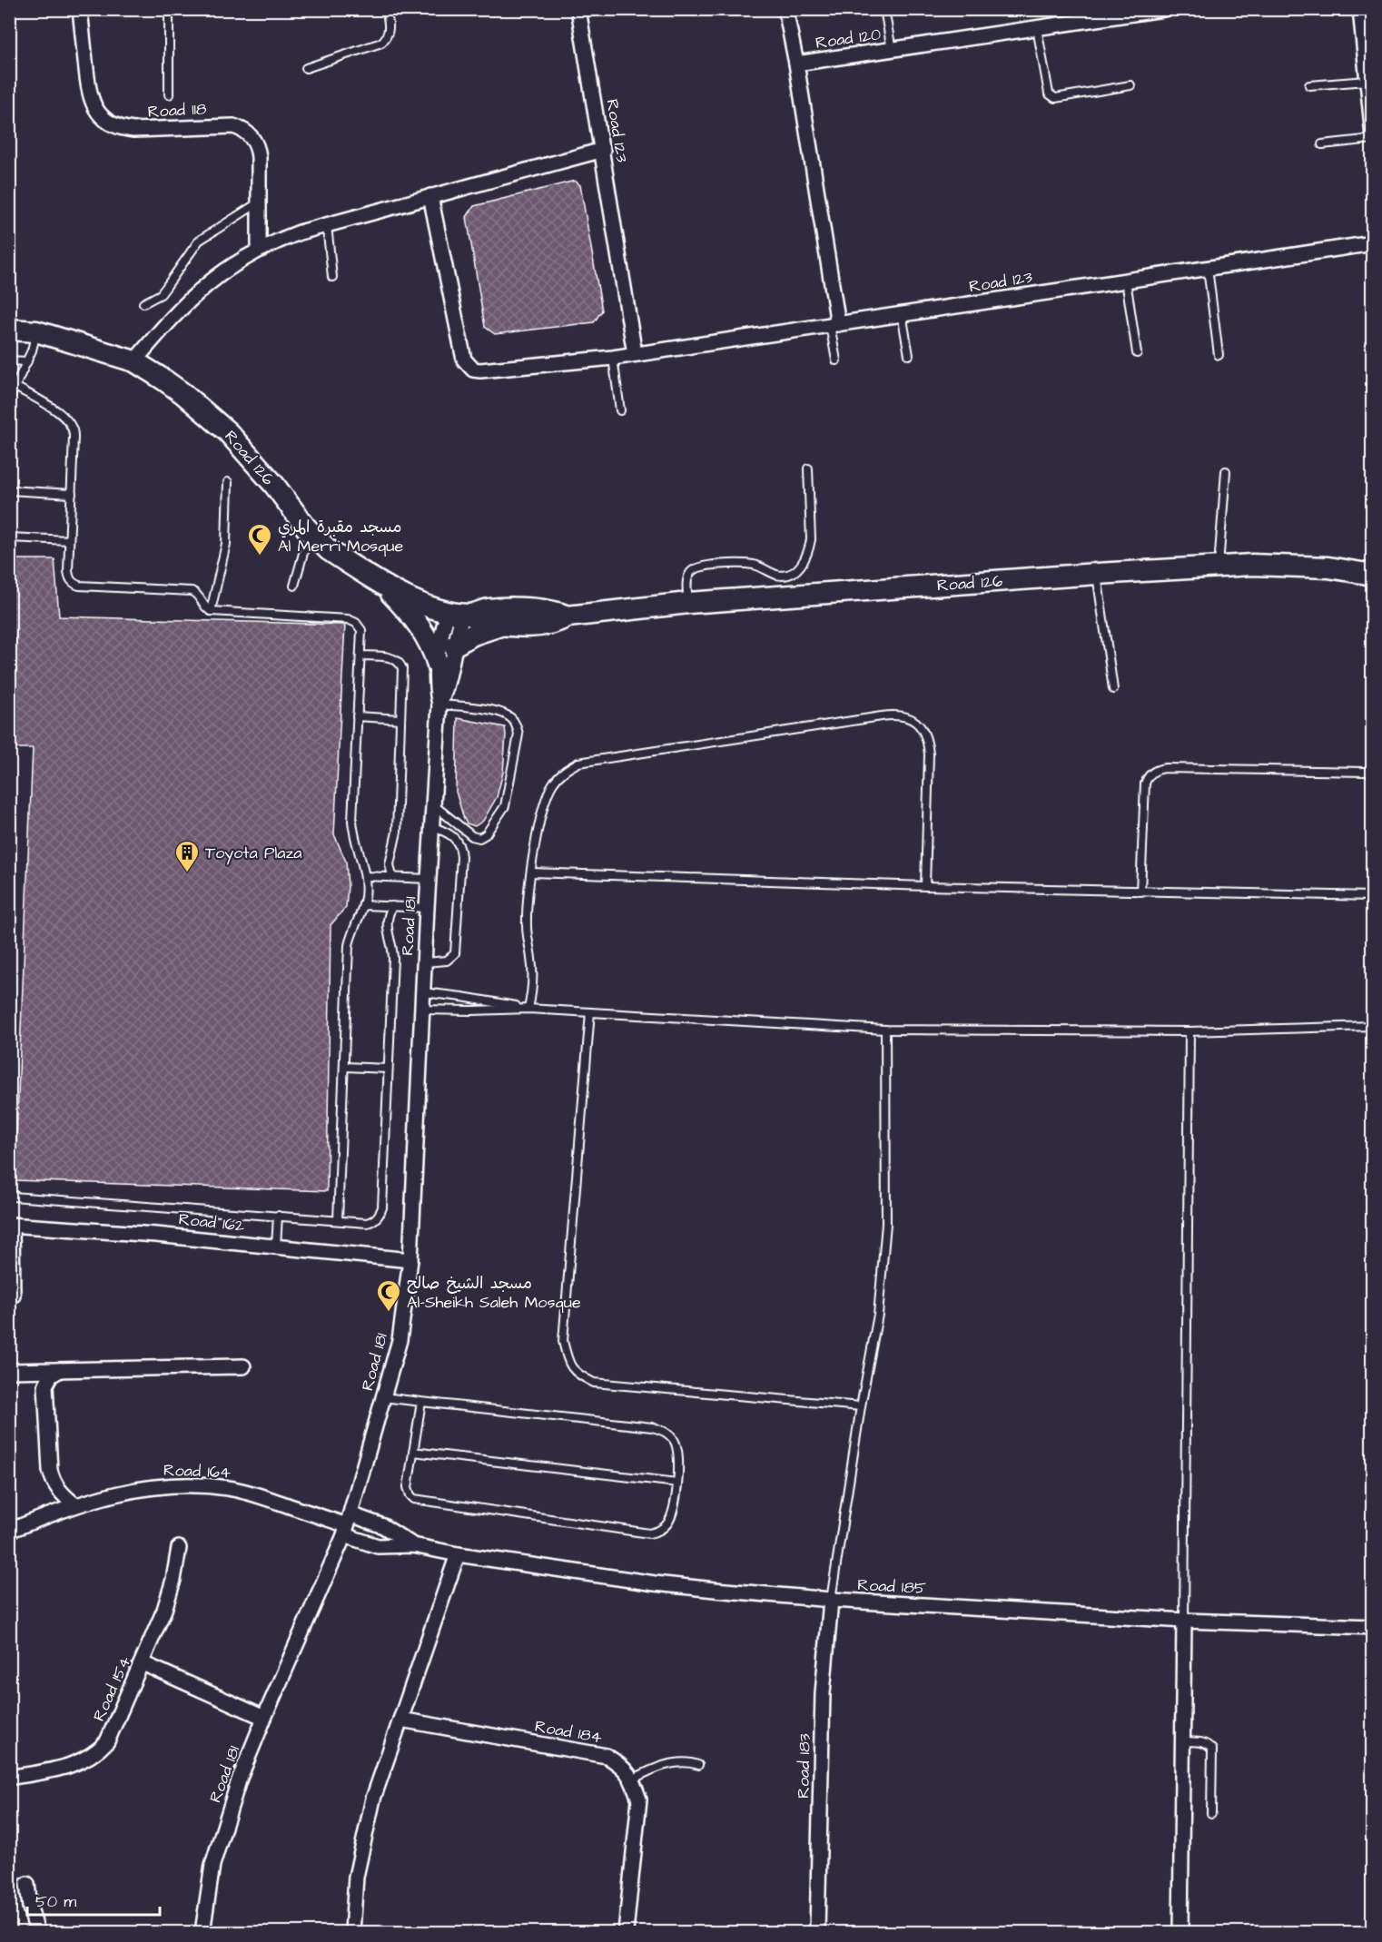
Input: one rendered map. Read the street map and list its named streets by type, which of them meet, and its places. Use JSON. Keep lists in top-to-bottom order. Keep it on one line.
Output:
{"streets":{"street":["Road 120","Road 118","Road 123","Road 126","Road 181","Road 162","Road 164","Road 185","Road 154","Road 184","Road 183"]},"crossings":[["Road 120","Road 123"],["Road 126","Road 181"],["Road 181","Road 162"],["Road 181","Road 164"],["Road 181","Road 185"],["Road 164","Road 185"],["Road 185","Road 183"]],"places":{"mosque":["مسجد مقبرة المري Al Merri Mosque","مسجد الشيخ صالح Al-Sheikh Saleh Mosque"],"building":["Toyota Plaza"]},"scale_bar":"50 m"}
